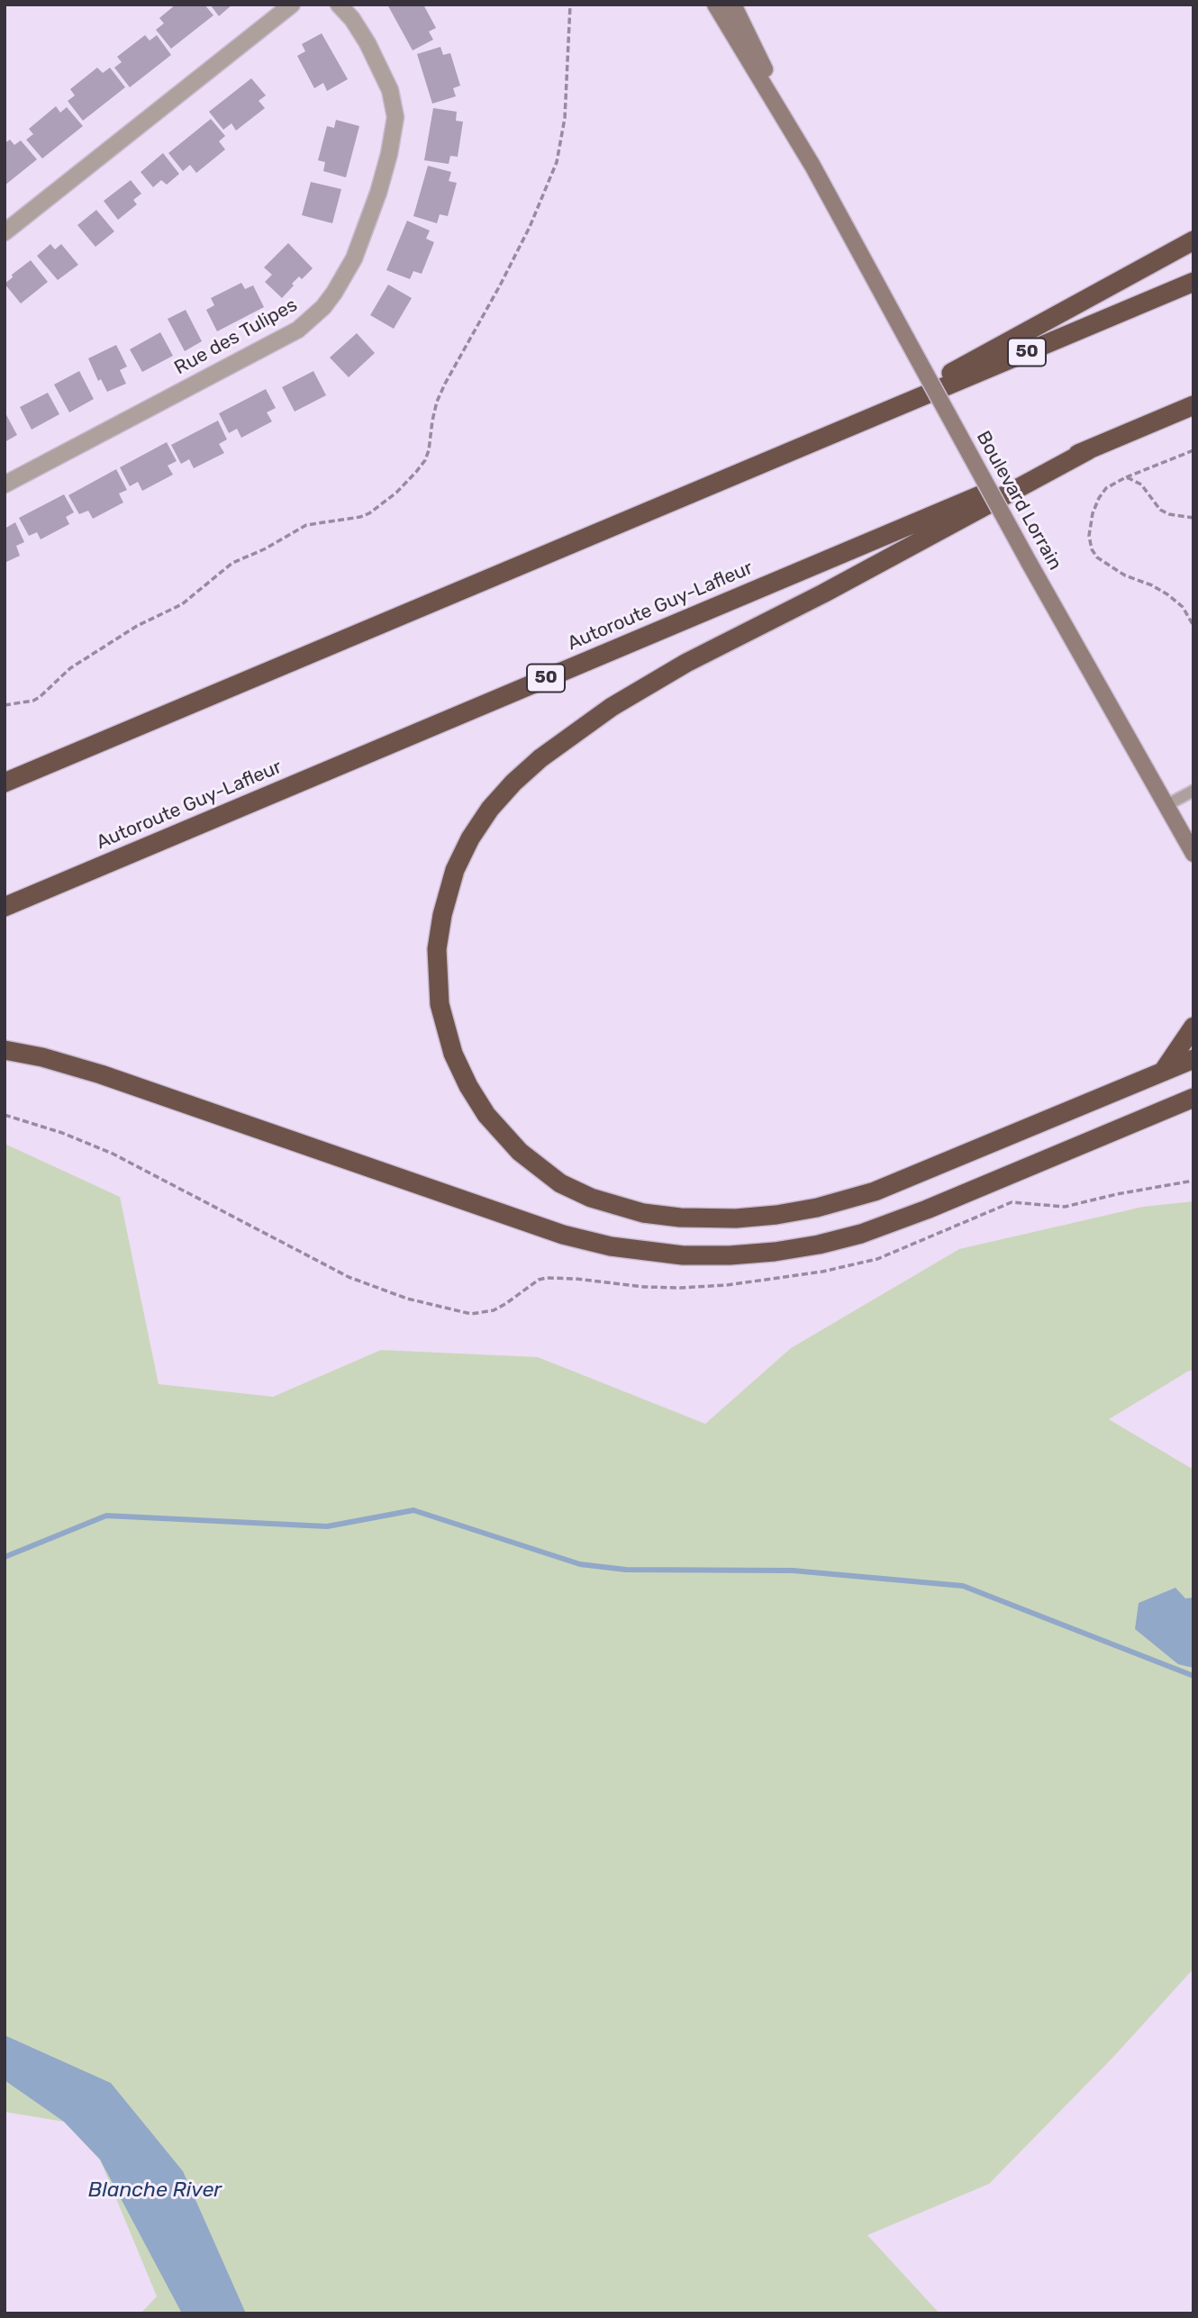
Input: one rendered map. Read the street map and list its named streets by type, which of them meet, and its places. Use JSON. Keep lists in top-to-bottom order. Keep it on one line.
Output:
{"streets":{"highway":["50","Autoroute Guy-Lafleur"],"main road":["Boulevard Lorrain"],"street":["Rue des Tulipes"]},"water":["Blanche River"]}
